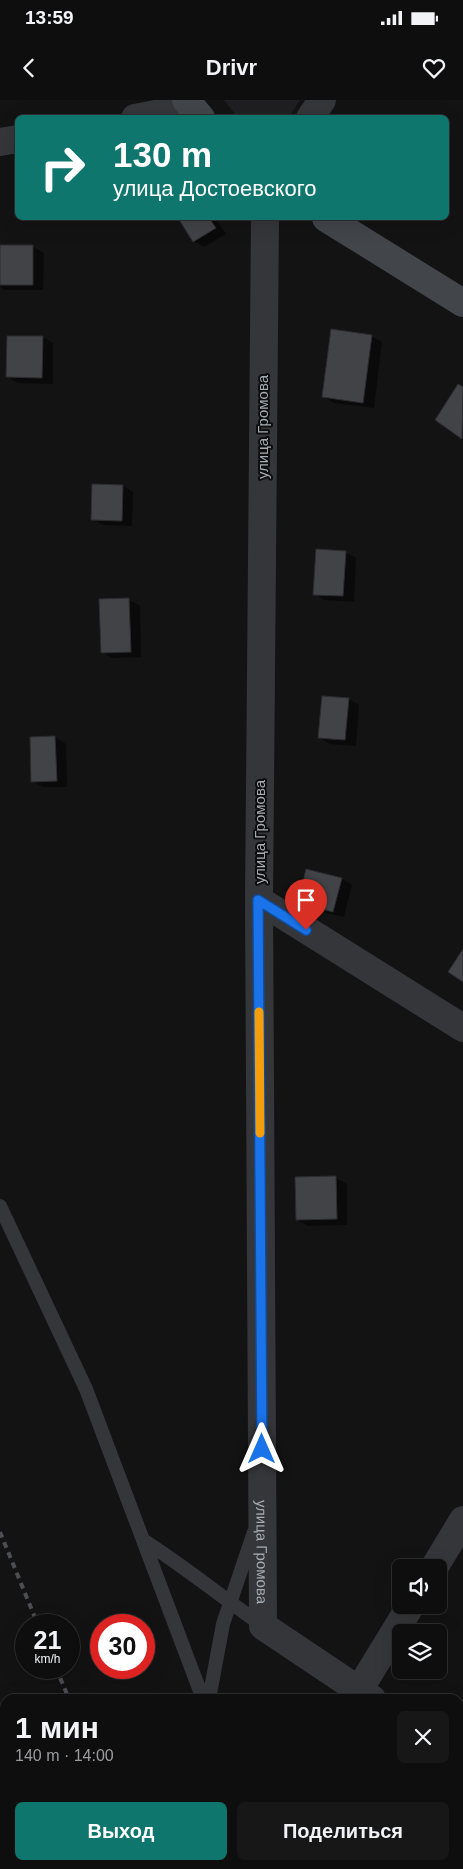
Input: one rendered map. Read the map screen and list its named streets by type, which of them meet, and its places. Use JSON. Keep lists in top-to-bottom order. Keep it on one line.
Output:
{"streets":{"street":["улица Громова"]},"page":{"status":"13:59","header":"Drivr","turn":["130 m","улица Достоевского"],"speed":"21 km/h","limit":"30","heading":["1 мин","140 m · 14:00"],"buttons":["Выход","Поделиться"]}}
